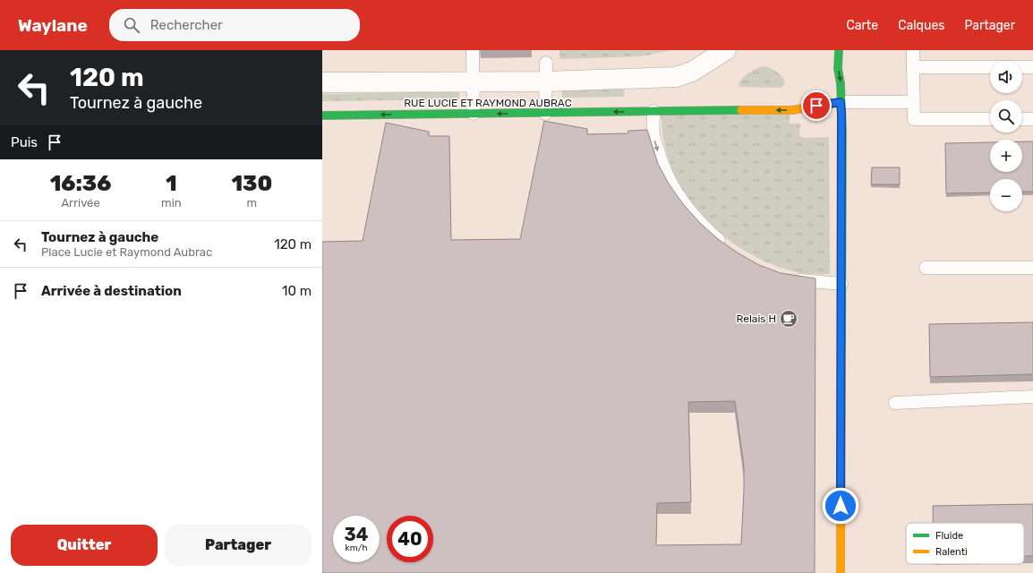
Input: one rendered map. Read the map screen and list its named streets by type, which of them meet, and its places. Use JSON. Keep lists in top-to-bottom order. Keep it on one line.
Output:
{"streets":{"street":["RUE LUCIE ET RAYMOND AUBRAC"]},"places":{"cafe":["Relais H"]},"legend":["Fluide","Ralenti"],"page":{"header":"Waylane","search":"Rechercher","nav":["Carte","Calques","Partager"],"turn":["120 m","Tournez à gauche"],"map_buttons":["+","−"],"then":"Puis","eta":["16:36","Arrivée","1","min","130","m"],"list":[{"name":"Tournez à gauche","note":"Place Lucie et Raymond Aubrac","value":"120 m"},{"name":"Arrivée à destination","value":"10 m"}],"speed":"34 km/h","limit":"40","buttons":["Quitter","Partager"]}}
